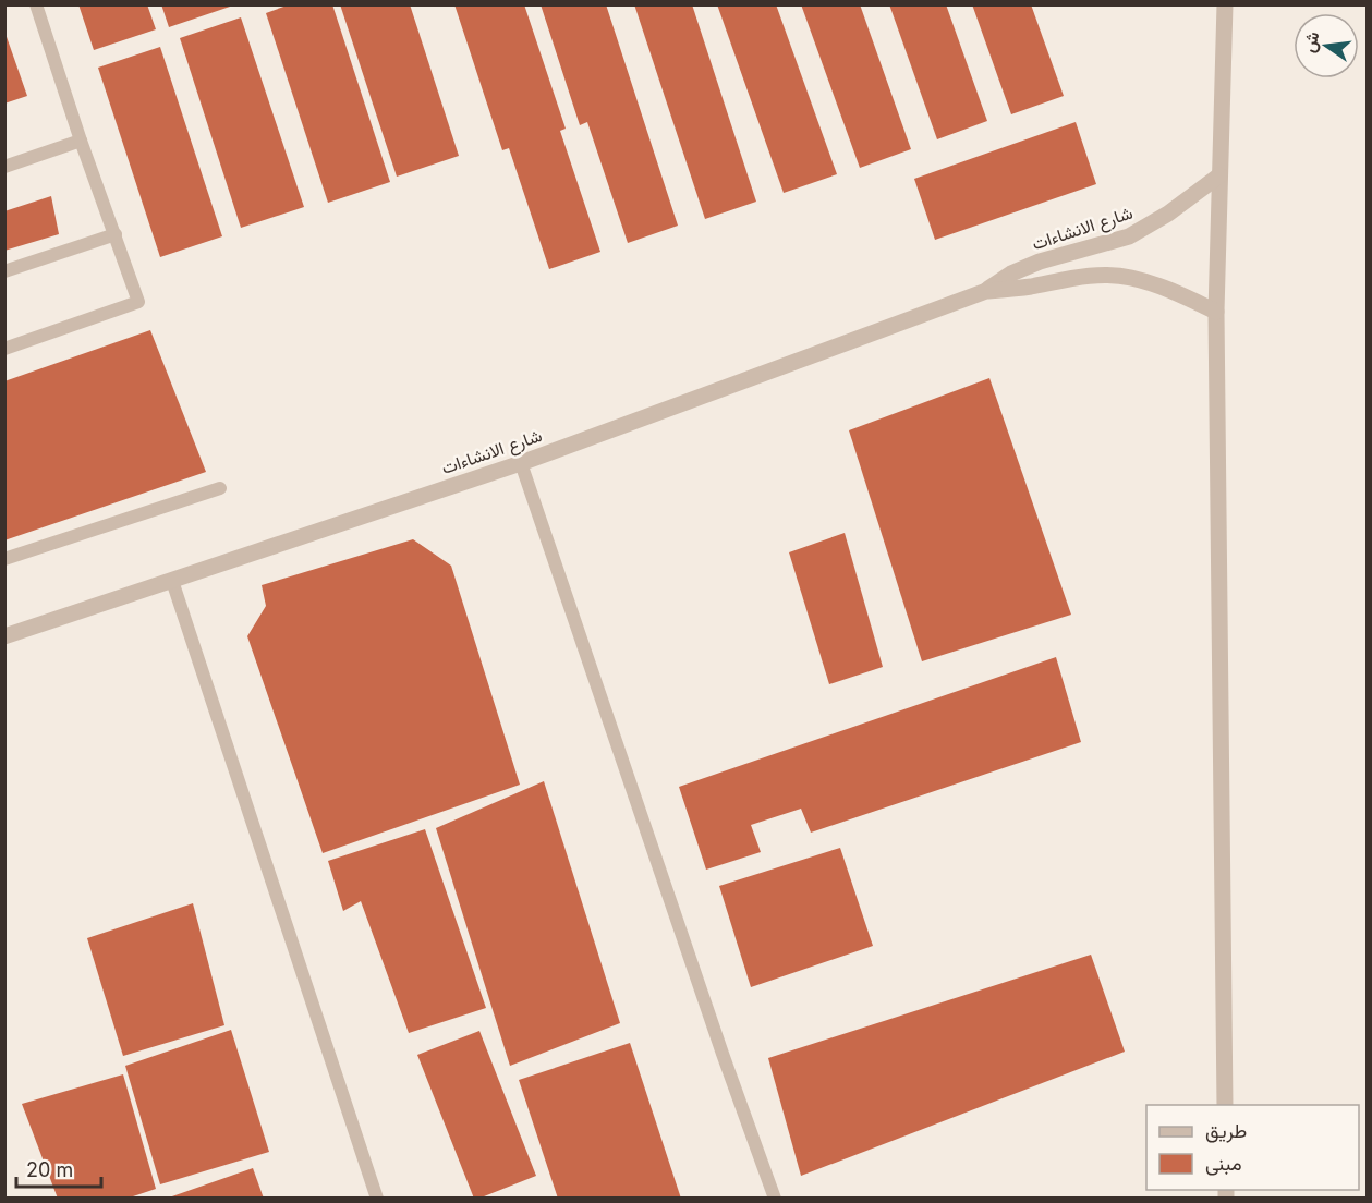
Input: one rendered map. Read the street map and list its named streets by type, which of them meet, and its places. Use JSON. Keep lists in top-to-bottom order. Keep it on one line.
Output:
{"streets":{"street":["شارع الانشاءات"]},"legend":["طريق","مبنى"],"scale_bar":"20 m","north":"left"}
